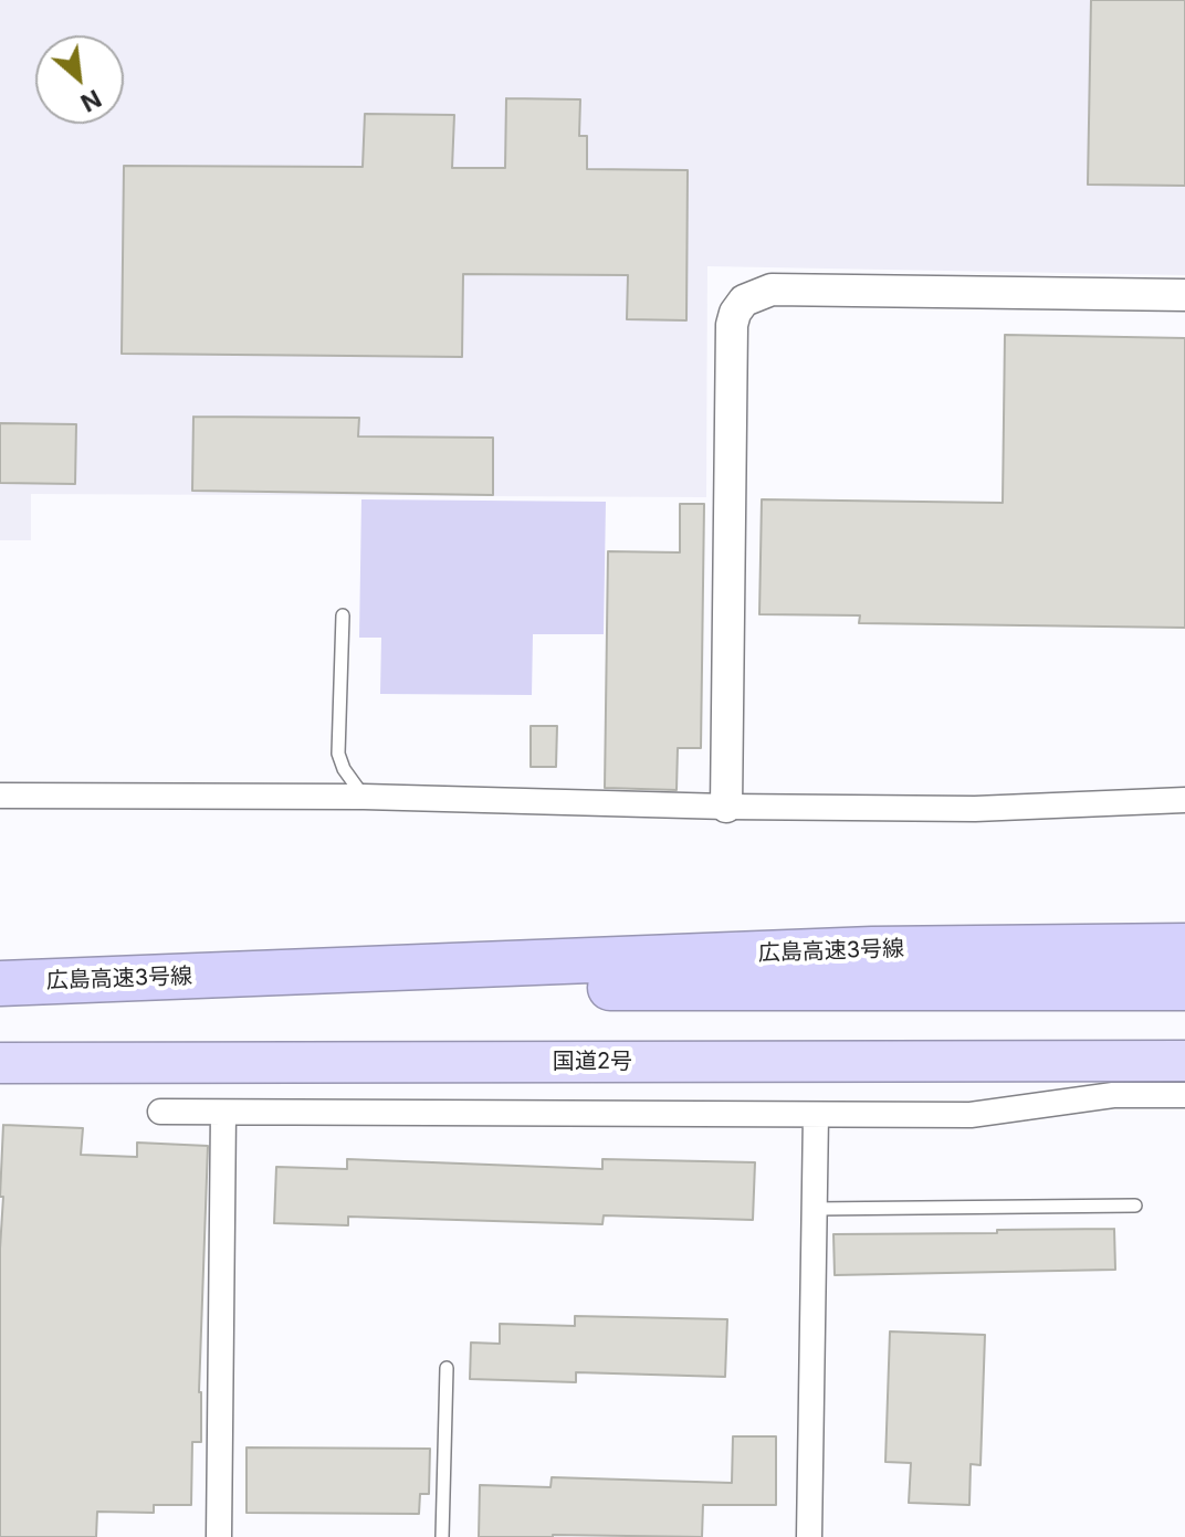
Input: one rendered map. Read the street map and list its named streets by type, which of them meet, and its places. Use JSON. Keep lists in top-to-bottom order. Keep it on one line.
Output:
{"streets":{"highway":["広島高速3号線","国道2号"]},"north":"bottom right"}
